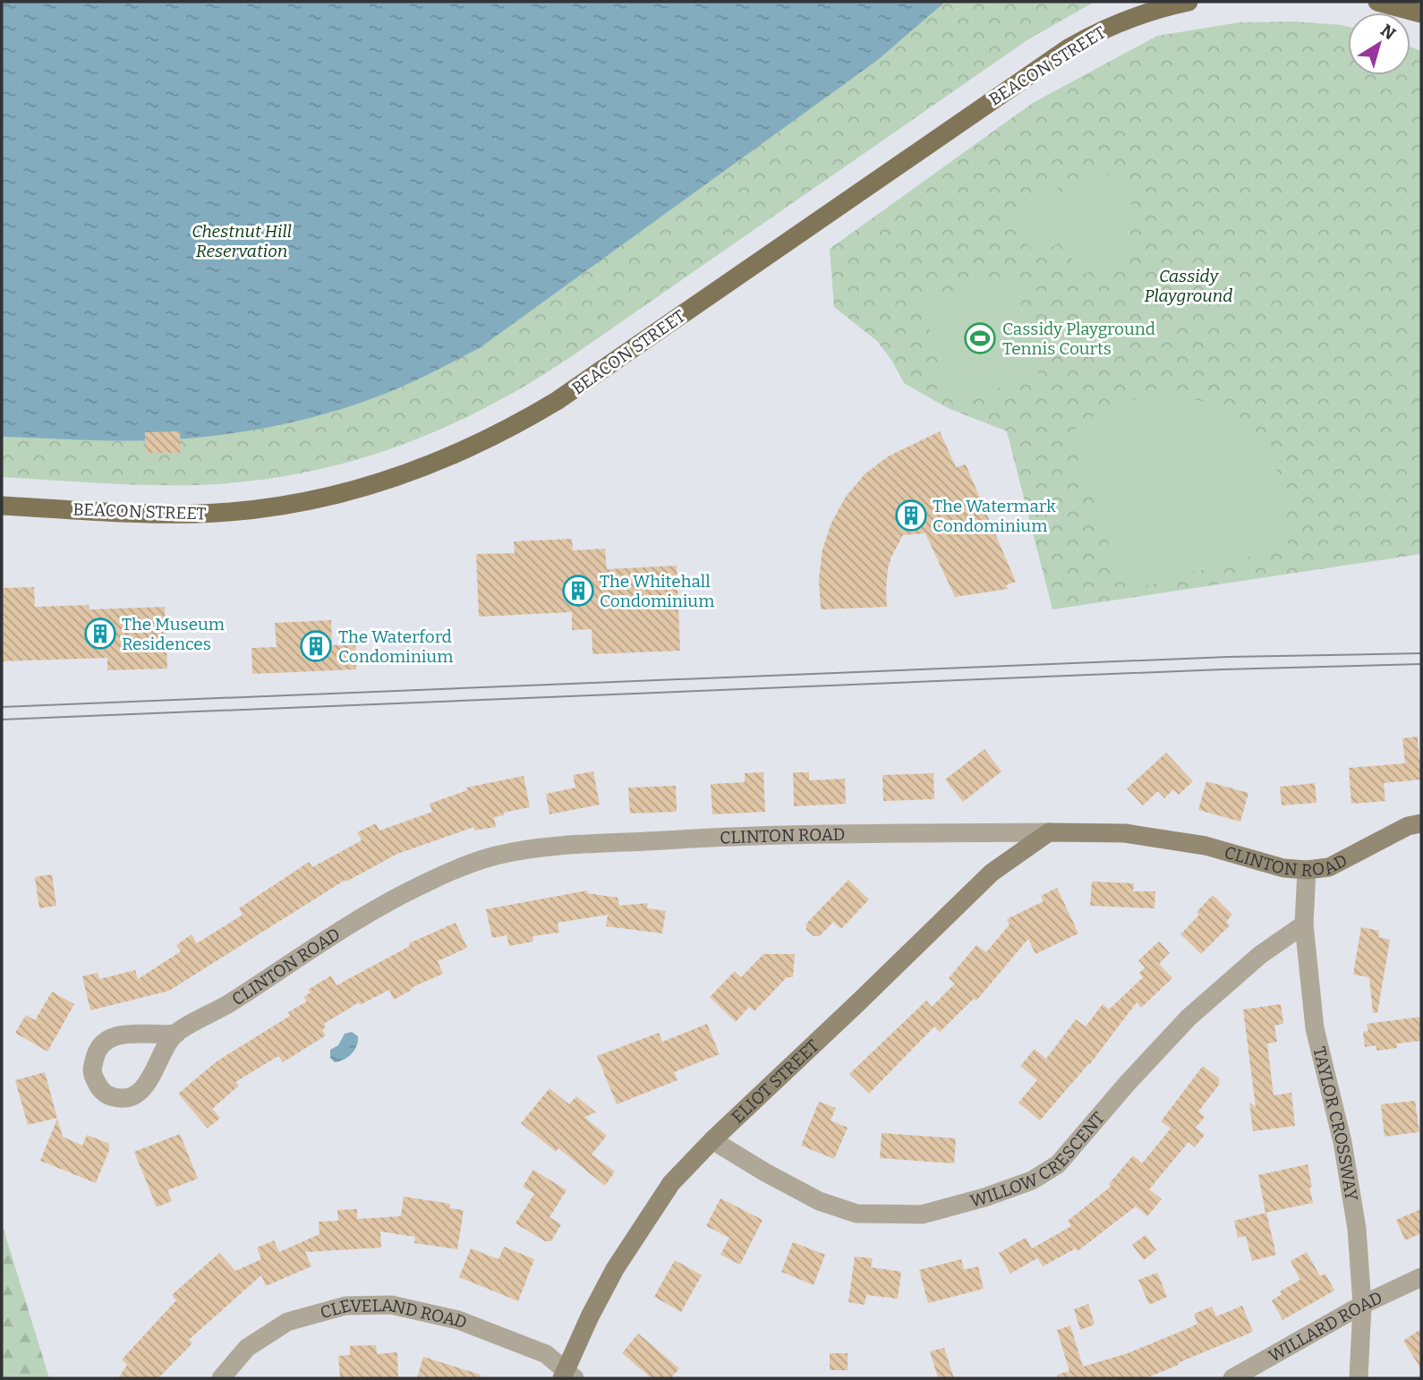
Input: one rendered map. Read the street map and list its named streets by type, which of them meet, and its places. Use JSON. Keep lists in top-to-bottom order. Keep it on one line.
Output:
{"streets":{"main road":["BEACON STREET"],"street":["CLINTON ROAD","ELIOT STREET","TAYLOR CROSSWAY","WILLOW CRESCENT","CLEVELAND ROAD","WILLARD ROAD"]},"crossings":[["CLINTON ROAD","ELIOT STREET"],["CLINTON ROAD","TAYLOR CROSSWAY"],["ELIOT STREET","WILLOW CRESCENT"],["ELIOT STREET","CLEVELAND ROAD"],["TAYLOR CROSSWAY","WILLOW CRESCENT"],["TAYLOR CROSSWAY","WILLARD ROAD"]],"parks":["Chestnut Hill Reservation","Cassidy Playground"],"places":{"sports":["Cassidy Playground Tennis Courts"],"building":["The Watermark Condominium","The Whitehall Condominium","The Museum Residences","The Waterford Condominium"]},"north":"top right"}
